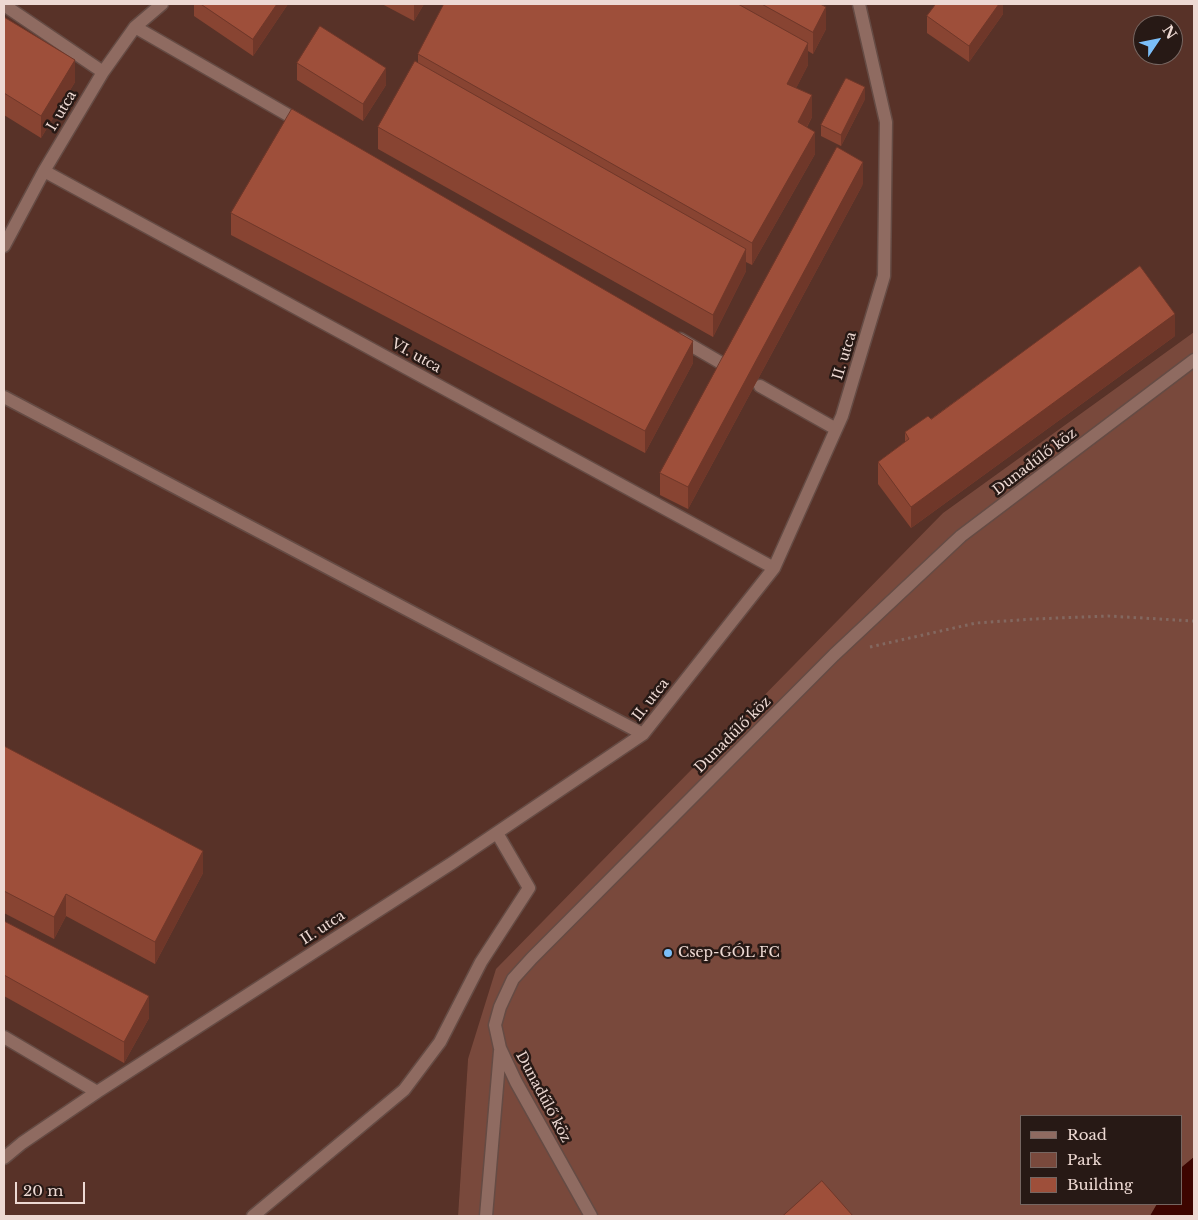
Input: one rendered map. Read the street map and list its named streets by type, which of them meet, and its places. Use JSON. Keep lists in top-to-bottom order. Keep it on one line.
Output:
{"streets":{"lane":["I. utca","VI. utca","II. utca","Dunadűlő köz"]},"crossings":[["I. utca","VI. utca"],["VI. utca","II. utca"]],"places":["Csep-GÓL FC"],"legend":["Road","Park","Building"],"scale_bar":"20 m","north":"top right"}
